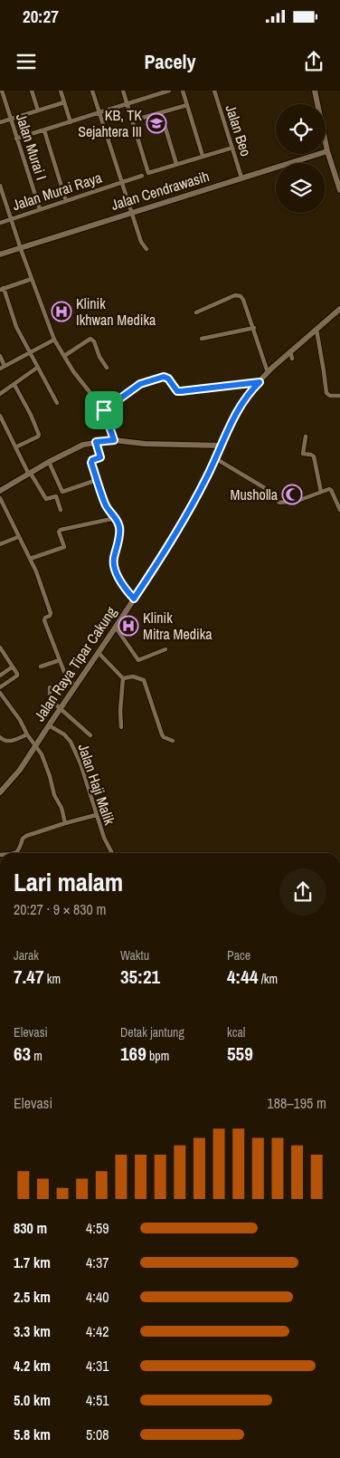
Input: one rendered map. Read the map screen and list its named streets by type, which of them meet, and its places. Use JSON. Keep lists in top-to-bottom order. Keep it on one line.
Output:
{"streets":{"street":["Jalan Beo","Jalan Murai I","Jalan Cendrawasih","Jalan Murai Raya","Jalan Raya Tipar Cakung","Jalan Haji Malik"]},"crossings":[["Jalan Beo","Jalan Cendrawasih"],["Jalan Murai I","Jalan Murai Raya"],["Jalan Raya Tipar Cakung","Jalan Haji Malik"]],"places":{"school or university":["KB, TK Sejahtera III"],"hospital":["Klinik Ikhwan Medika","Klinik Mitra Medika"],"mosque":["Musholla"]},"page":{"status":"20:27","header":"Pacely","heading":["Lari malam","20:27 · 9 × 830 m"],"stats":[["Jarak","7.47 km"],["Waktu","35:21"],["Pace","4:44 /km"],["Elevasi","63 m"],["Detak jantung","169 bpm"],["kcal","559"]],"chart":["Elevasi","188–195 m"],"list":[{"name":"830 m","note":"4:59"},{"name":"1.7 km","note":"4:37"},{"name":"2.5 km","note":"4:40"},{"name":"3.3 km","note":"4:42"},{"name":"4.2 km","note":"4:31"},{"name":"5.0 km","note":"4:51"},{"name":"5.8 km","note":"5:08"}]}}
